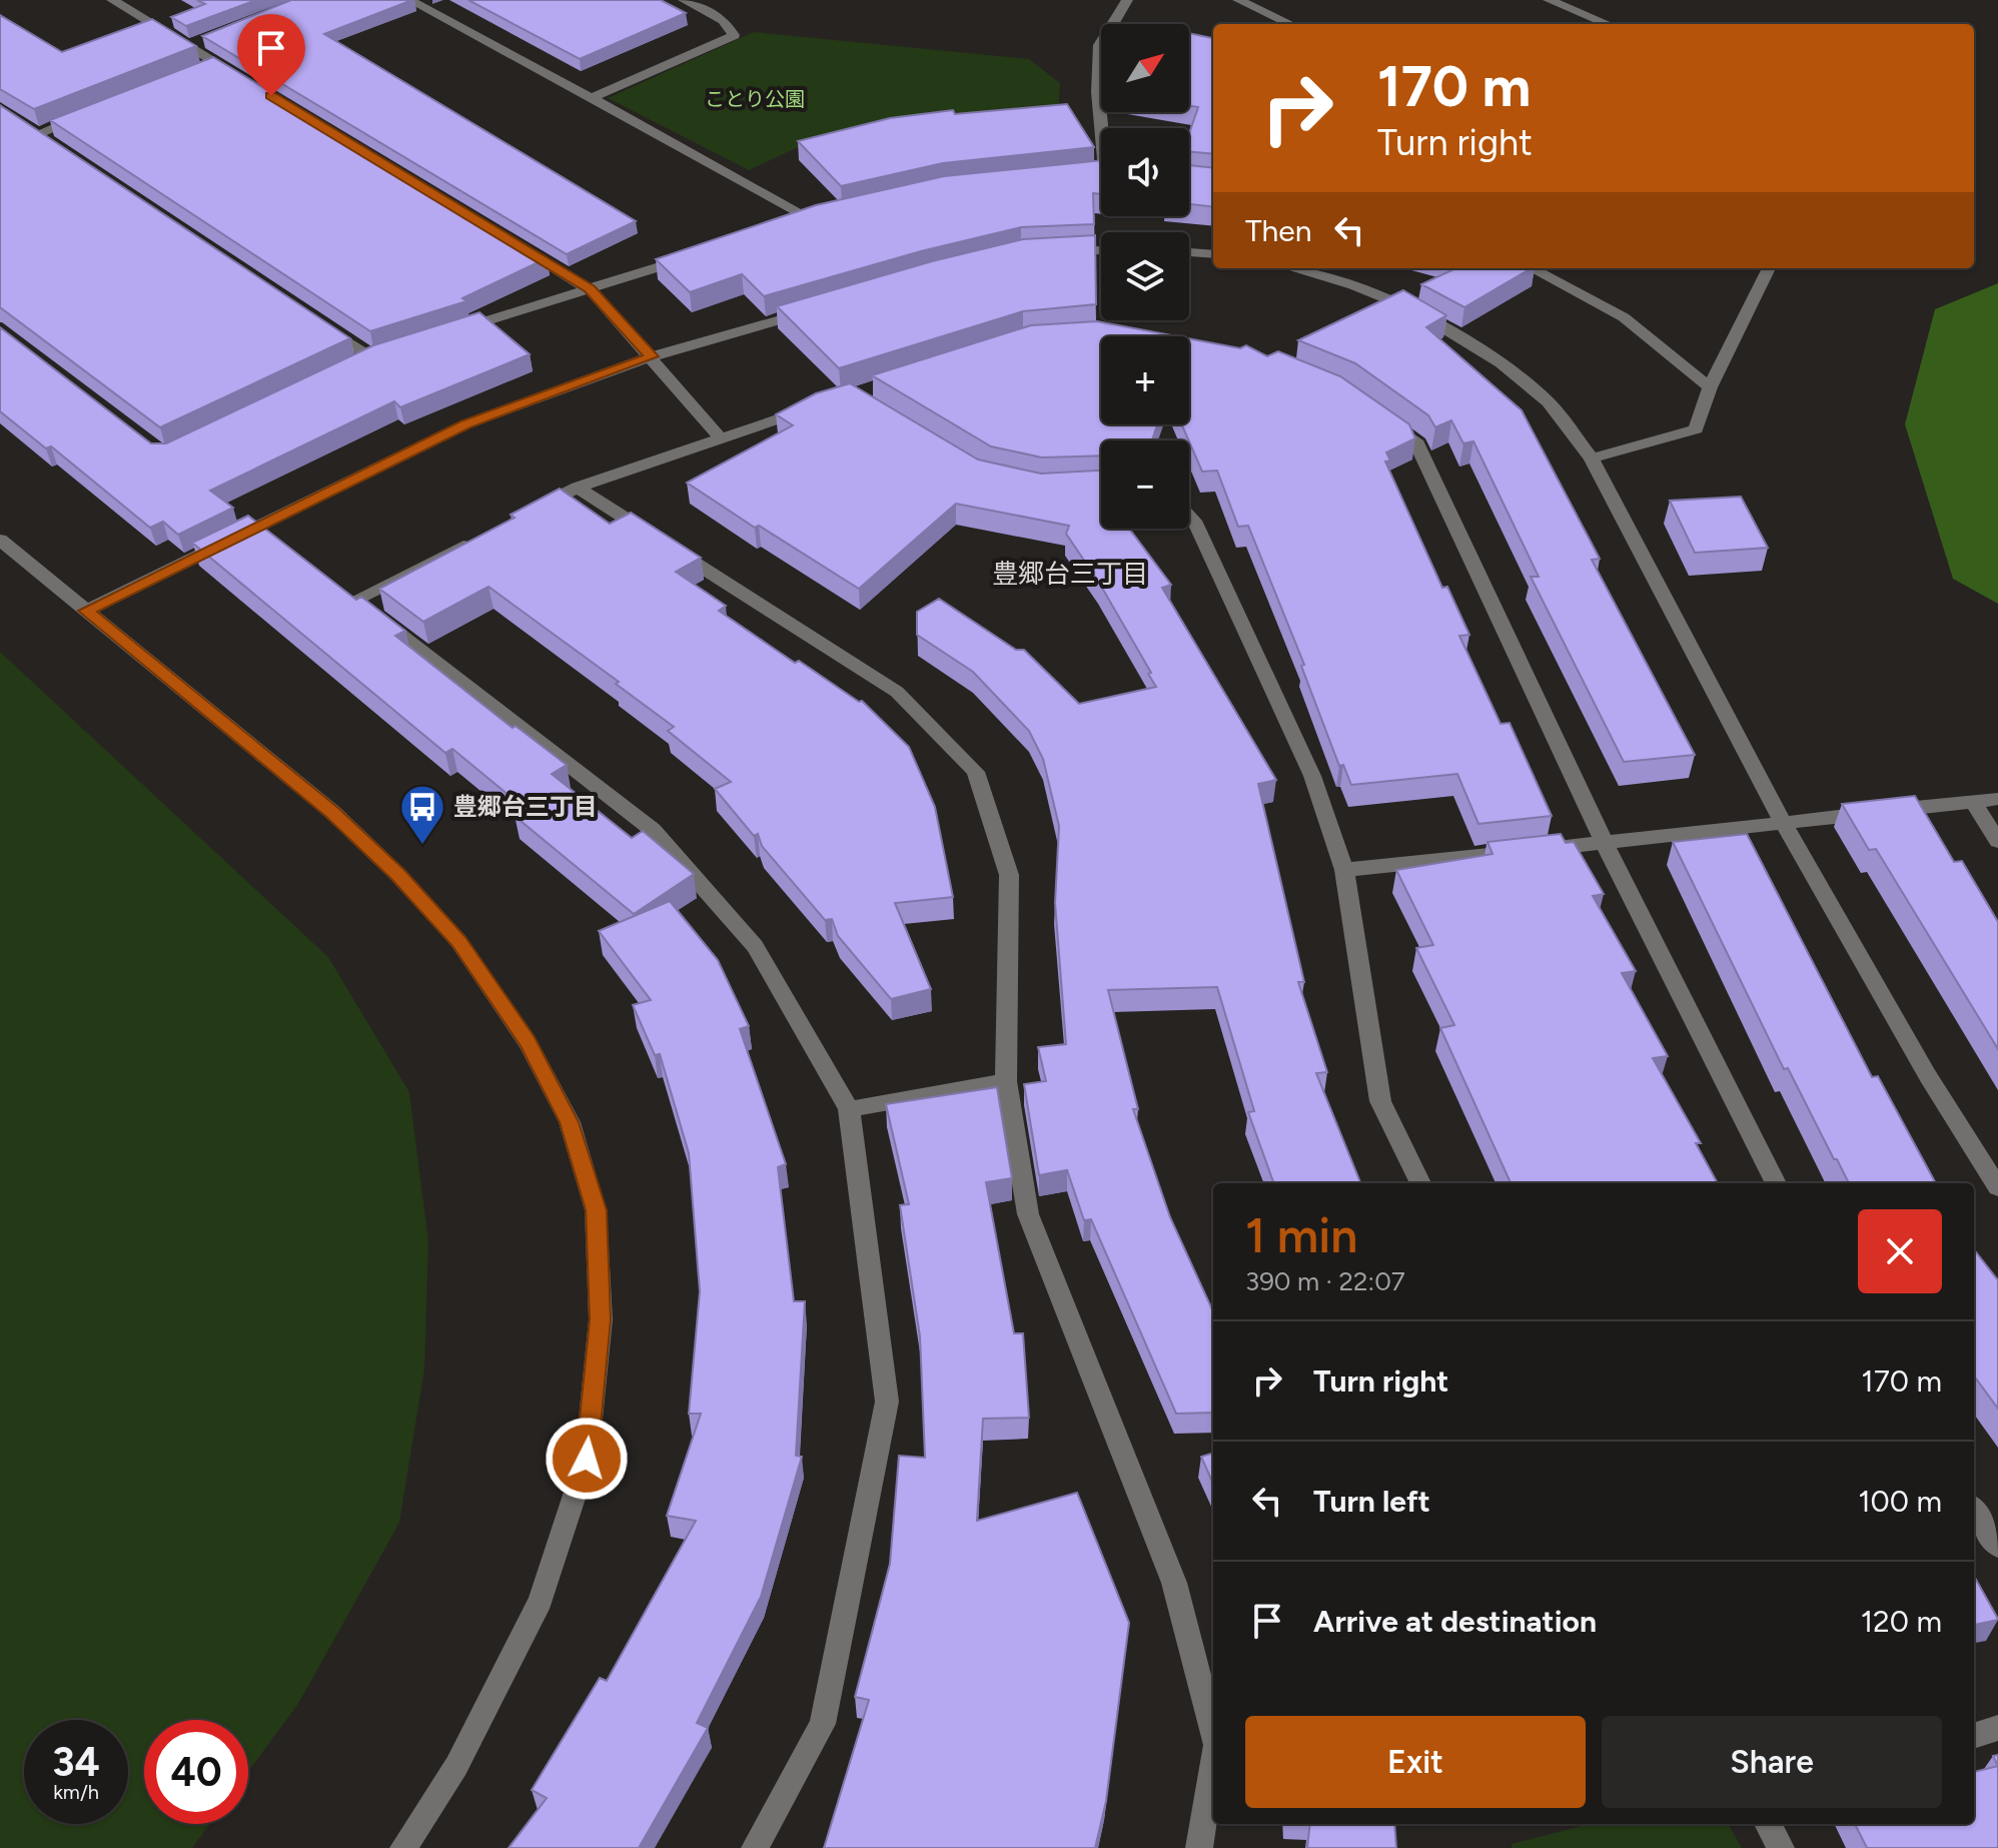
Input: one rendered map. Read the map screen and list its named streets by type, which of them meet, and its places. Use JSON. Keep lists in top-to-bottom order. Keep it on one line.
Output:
{"districts":["豊郷台三丁目"],"parks":["ことり公園"],"places":{"bus stop":["豊郷台三丁目"]},"north":"top right","page":{"map_buttons":["+","−"],"turn":["170 m","Turn right"],"then":"Then","heading":["1 min","390 m · 22:07"],"list":[{"name":"Turn right","value":"170 m"},{"name":"Turn left","value":"100 m"},{"name":"Arrive at destination","value":"120 m"}],"buttons":["Exit","Share"],"speed":"34 km/h","limit":"40"}}
